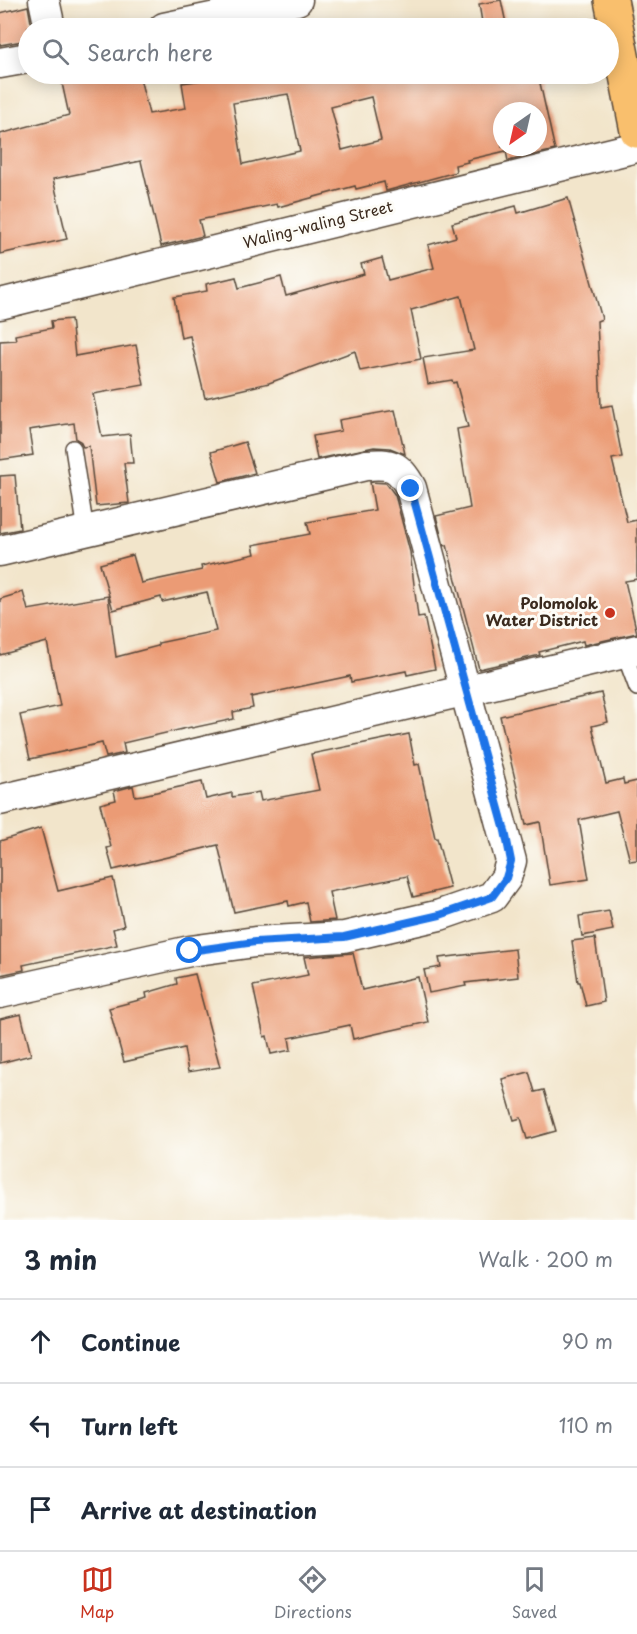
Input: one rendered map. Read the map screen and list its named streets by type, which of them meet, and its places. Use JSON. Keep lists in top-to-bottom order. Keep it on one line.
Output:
{"streets":{"street":["Waling-waling Street"]},"places":["Polomolok Water District"],"north":"bottom left","page":{"search":"Search here","heading":["3 min","Walk · 200 m"],"list":[["Continue","90 m"],["Turn left","110 m"],"Arrive at destination"],"nav":["Map","Directions","Saved"]}}
